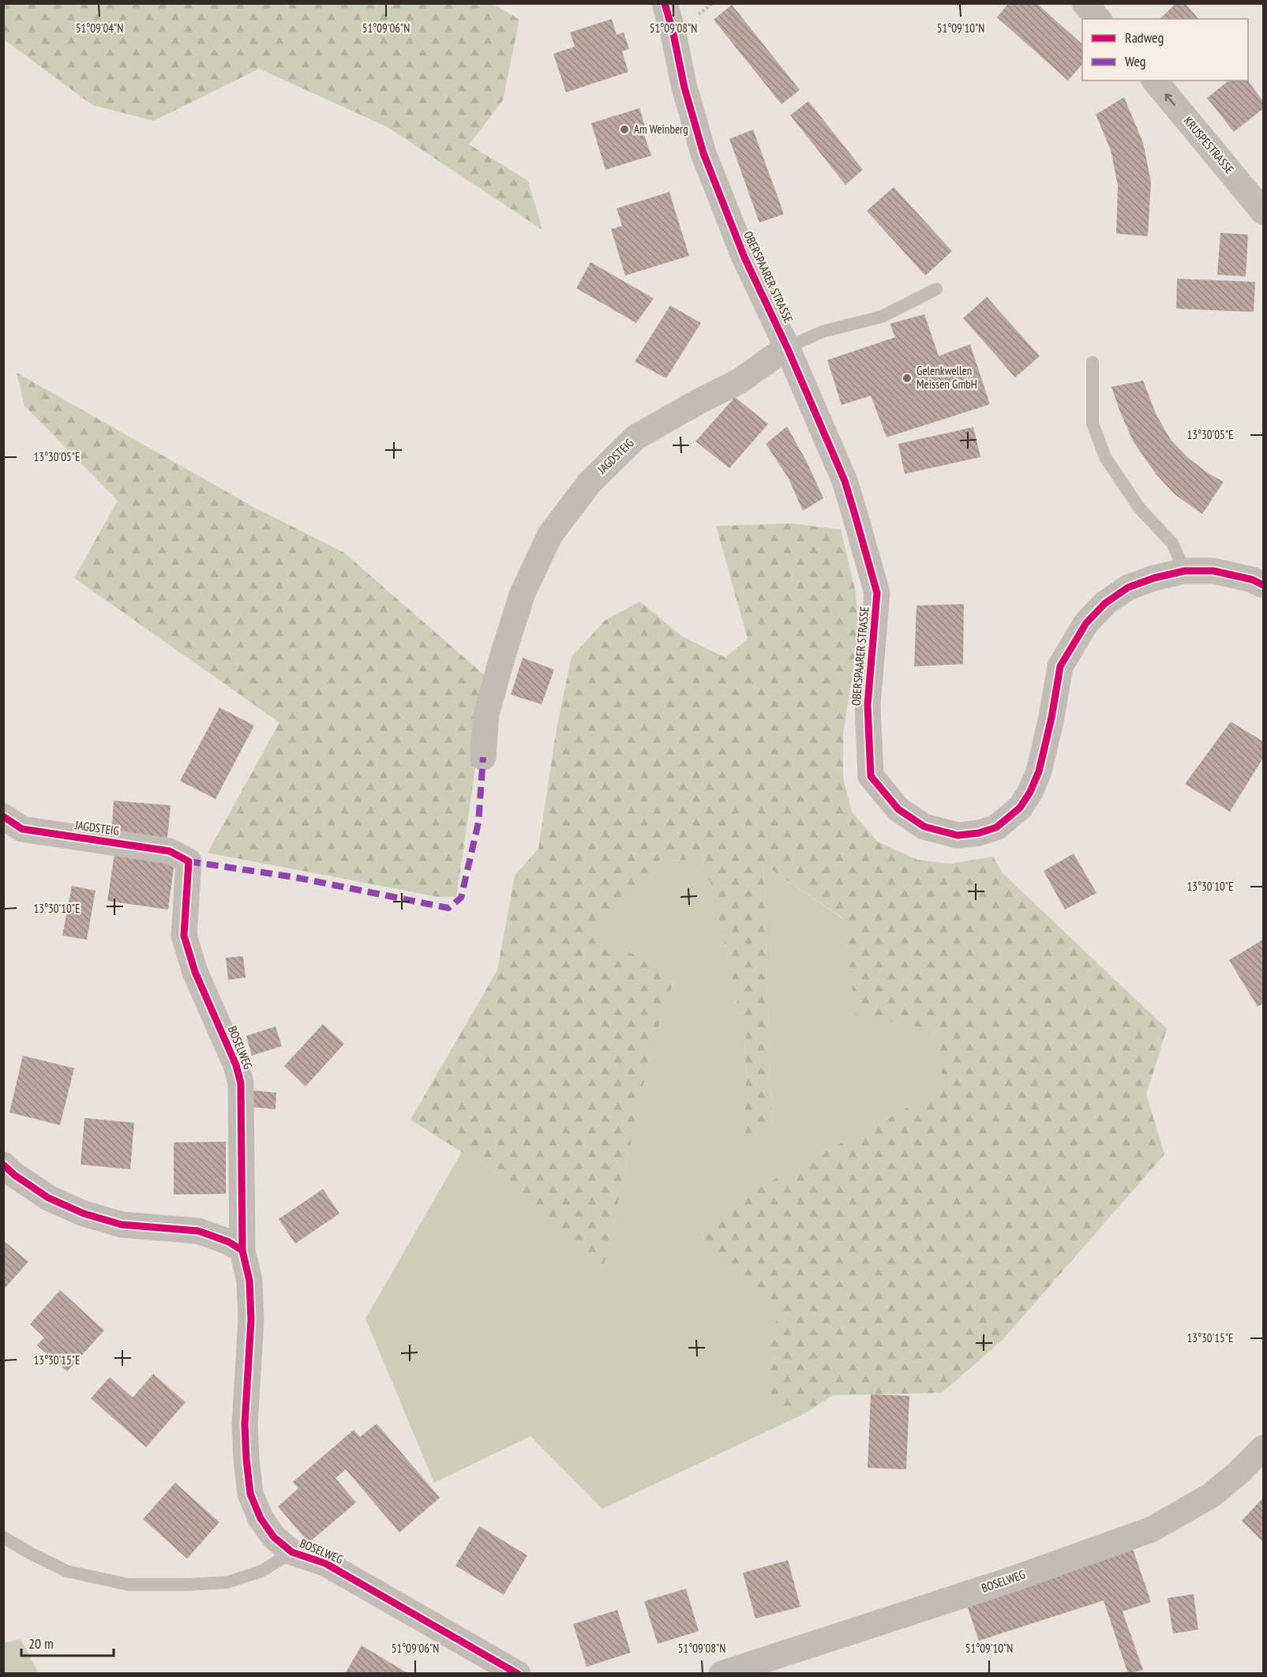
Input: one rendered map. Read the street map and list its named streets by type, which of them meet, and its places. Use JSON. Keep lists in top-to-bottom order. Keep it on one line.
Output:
{"streets":{"street":["KRUSPESTRASSE","OBERSPAARER STRASSE","JAGDSTEIG","BOSELWEG"]},"crossings":[["OBERSPAARER STRASSE","JAGDSTEIG"],["JAGDSTEIG","BOSELWEG"]],"one_way":["KRUSPESTRASSE"],"places":["Am Weinberg","Gelenkwellen Meissen GmbH"],"legend":["Radweg","Weg"],"scale_bar":"20 m","coordinates":["51°09'04\"N","51°09'06\"N","51°09'08\"N","51°09'10\"N","13°30'05\"E","13°30'10\"E","13°30'15\"E"]}
